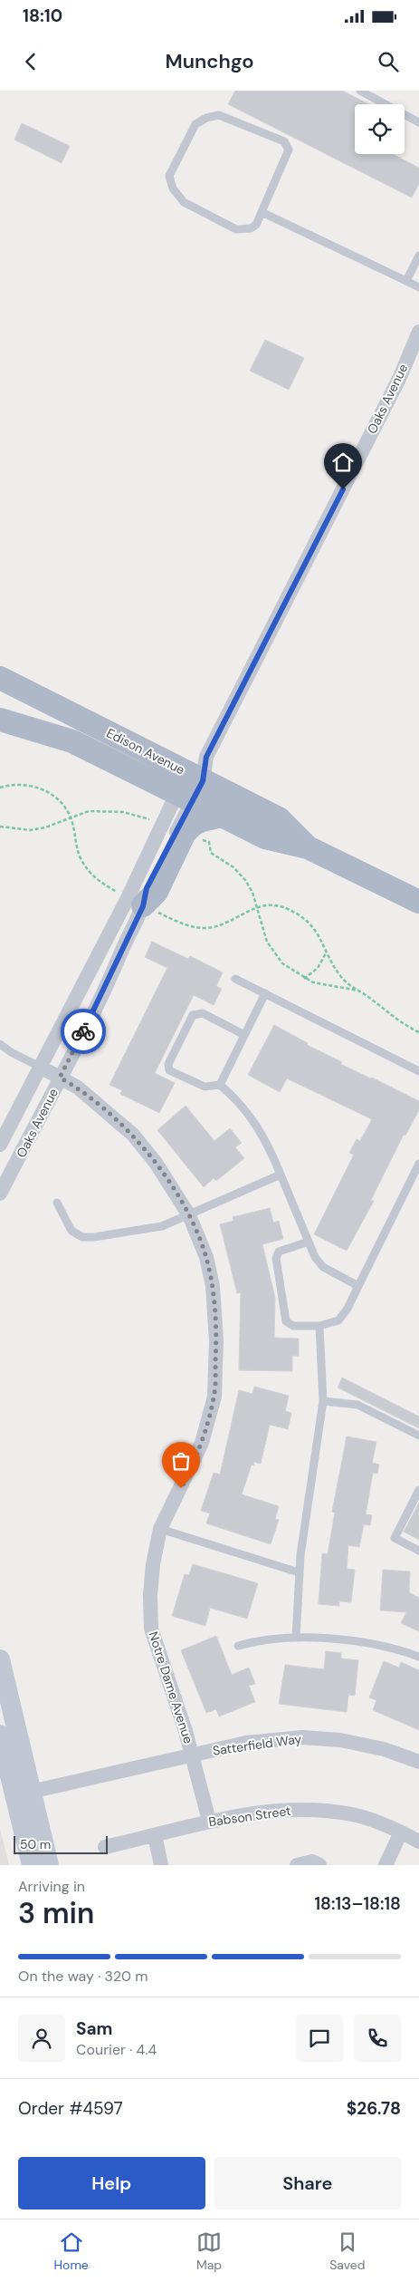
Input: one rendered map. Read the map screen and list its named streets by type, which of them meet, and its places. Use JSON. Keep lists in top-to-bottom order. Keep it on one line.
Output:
{"streets":{"main road":["Edison Avenue"],"street":["Oaks Avenue","Notre Dame Avenue","Satterfield Way","Babson Street"]},"crossings":[["Oaks Avenue","Edison Avenue"],["Oaks Avenue","Notre Dame Avenue"],["Notre Dame Avenue","Satterfield Way"],["Notre Dame Avenue","Babson Street"]],"scale_bar":"50 m","page":{"status":"18:10","header":"Munchgo","scale":"50 m","heading":["3 min","Arriving in","18:13–18:18"],"panel":["Sam","Courier · 4.4","Order #4597","$26.78"],"bar":"On the way · 320 m","buttons":["Help","Share"],"tabs":["Home","Map","Saved"]}}
